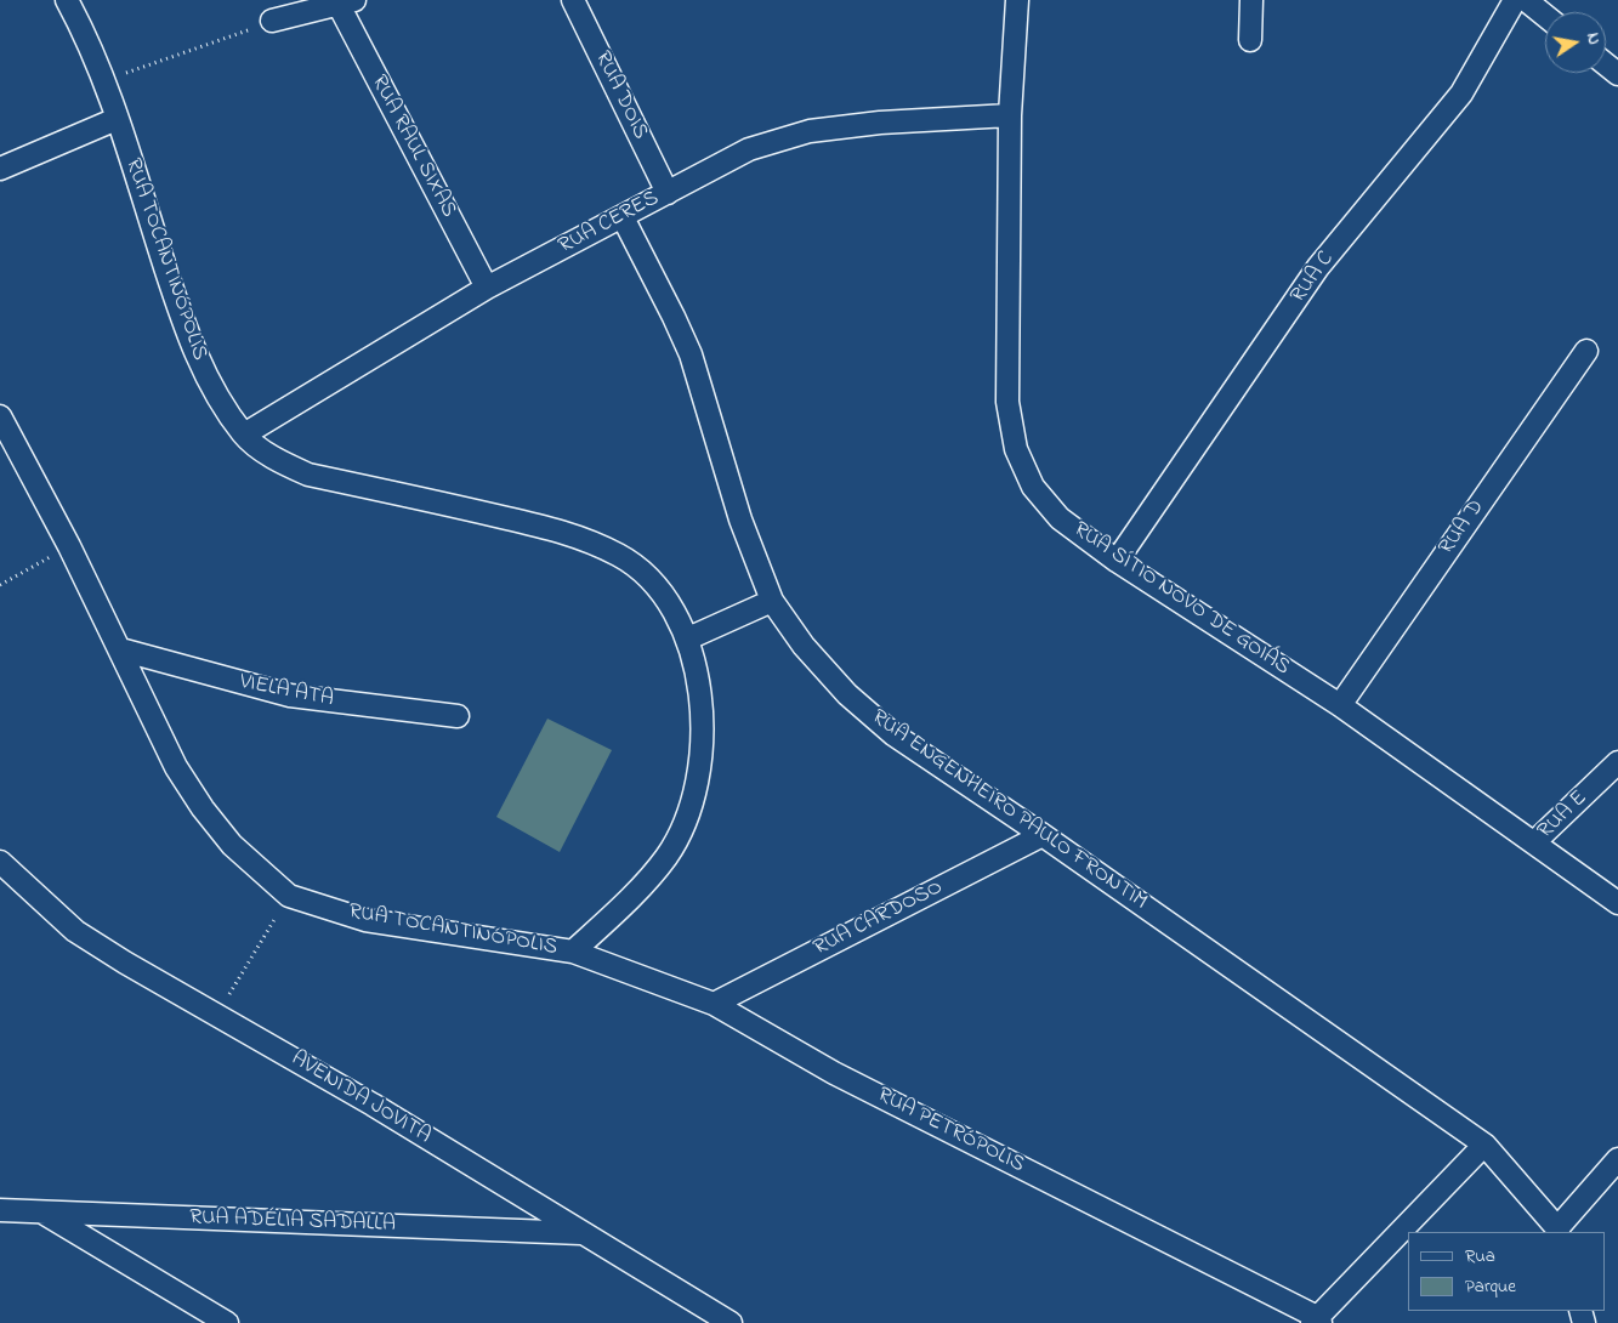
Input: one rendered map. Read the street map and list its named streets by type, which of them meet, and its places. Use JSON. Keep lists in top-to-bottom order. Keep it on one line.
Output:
{"streets":{"street":["RUA DOIS","RUA RAUL SIXAS","RUA CERES","RUA TOCANTINÓPOLIS","RUA C","RUA D","RUA SÍTIO NOVO DE GOIÁS","VIELA ATA","RUA ENGENHEIRO PAULO FRONTIM","RUA E","RUA CARDOSO","AVENIDA JOVITA","RUA PETRÓPOLIS","RUA ADÉLIA SADALLA"]},"crossings":[["RUA DOIS","RUA CERES"],["RUA RAUL SIXAS","RUA CERES"],["RUA CERES","RUA TOCANTINÓPOLIS"],["RUA CERES","RUA SÍTIO NOVO DE GOIÁS"],["RUA CERES","RUA ENGENHEIRO PAULO FRONTIM"],["RUA TOCANTINÓPOLIS","VIELA ATA"],["RUA TOCANTINÓPOLIS","RUA PETRÓPOLIS"],["RUA C","RUA SÍTIO NOVO DE GOIÁS"],["RUA D","RUA SÍTIO NOVO DE GOIÁS"],["RUA SÍTIO NOVO DE GOIÁS","RUA E"],["RUA ENGENHEIRO PAULO FRONTIM","RUA CARDOSO"],["RUA CARDOSO","RUA PETRÓPOLIS"],["AVENIDA JOVITA","RUA ADÉLIA SADALLA"]],"legend":["Rua","Parque"],"north":"right"}
